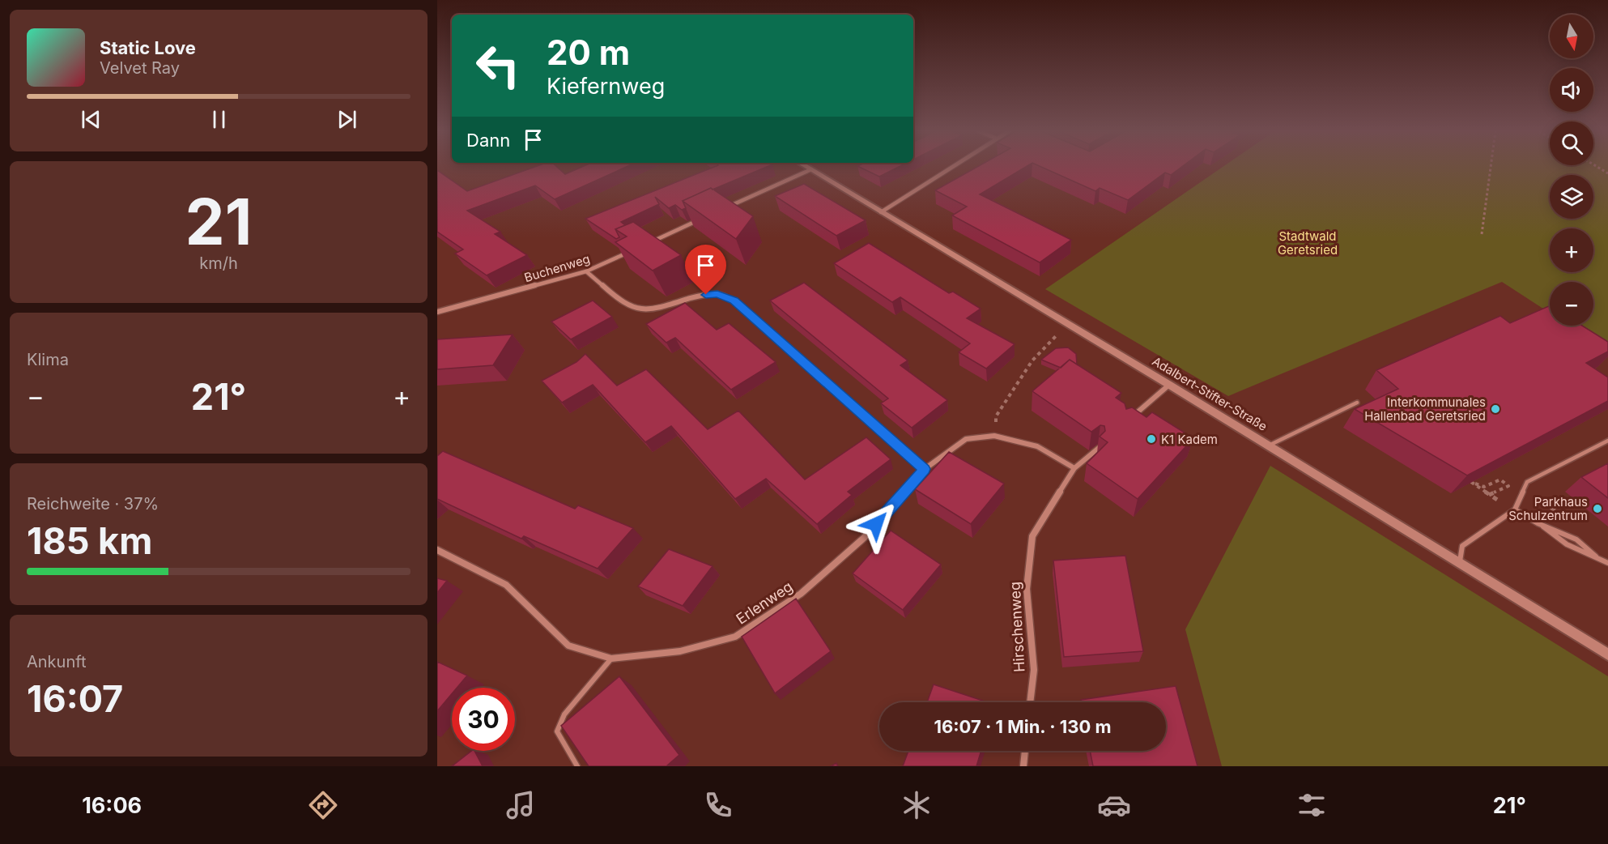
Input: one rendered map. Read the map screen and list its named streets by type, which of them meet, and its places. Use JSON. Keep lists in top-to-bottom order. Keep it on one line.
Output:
{"streets":{"street":["Buchenweg","Adalbert-Stifter-Straße","Erlenweg","Hirschenweg"]},"crossings":[["Erlenweg","Hirschenweg"]],"parks":["Stadtwald Geretsried"],"places":["Interkommunales Hallenbad Geretsried","K1 Kadem","Parkhaus Schulzentrum"],"north":"bottom","page":{"map_buttons":["+","−"],"turn":["20 m","Kiefernweg"],"song":["Static Love","Velvet Ray"],"then":"Dann","tile":[["21","km/h"],"Klima",["Reichweite · 37%","185 km"],["Ankunft","16:07"]],"heat":["−","21°","+"],"limit":"30","trip":"16:07 · 1 Min. · 130 m","tabs":["16:06","21°"]}}
